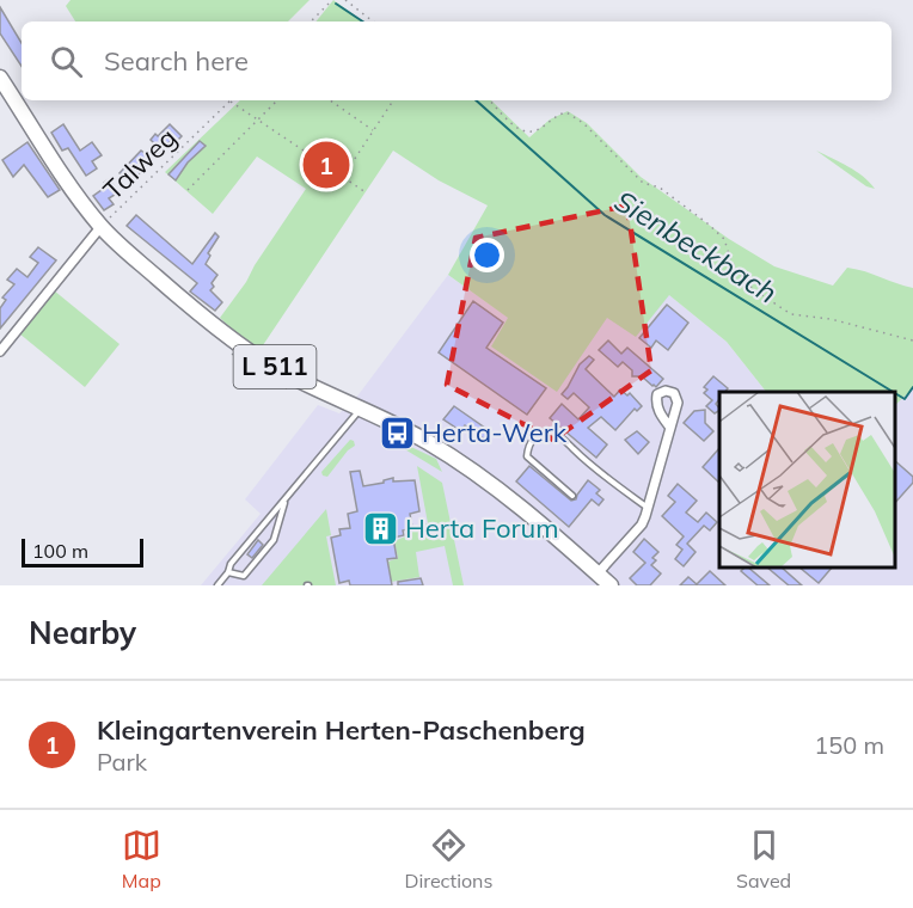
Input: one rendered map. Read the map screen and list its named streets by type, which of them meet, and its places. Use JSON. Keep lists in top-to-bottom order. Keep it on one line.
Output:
{"streets":{"main road":["L 511"],"path":["Talweg"]},"crossings":[["Talweg","L 511"]],"water":["Sienbeckbach"],"places":{"bus stop":["Herta-Werk"],"building":["Herta Forum"]},"scale_bar":"100 m","page":{"search":"Search here","pins":"1","scale":"100 m","heading":"Nearby","list":[{"mark":"1","name":"Kleingartenverein Herten-Paschenberg","note":"Park","value":"150 m"}],"nav":["Map","Directions","Saved"]}}
